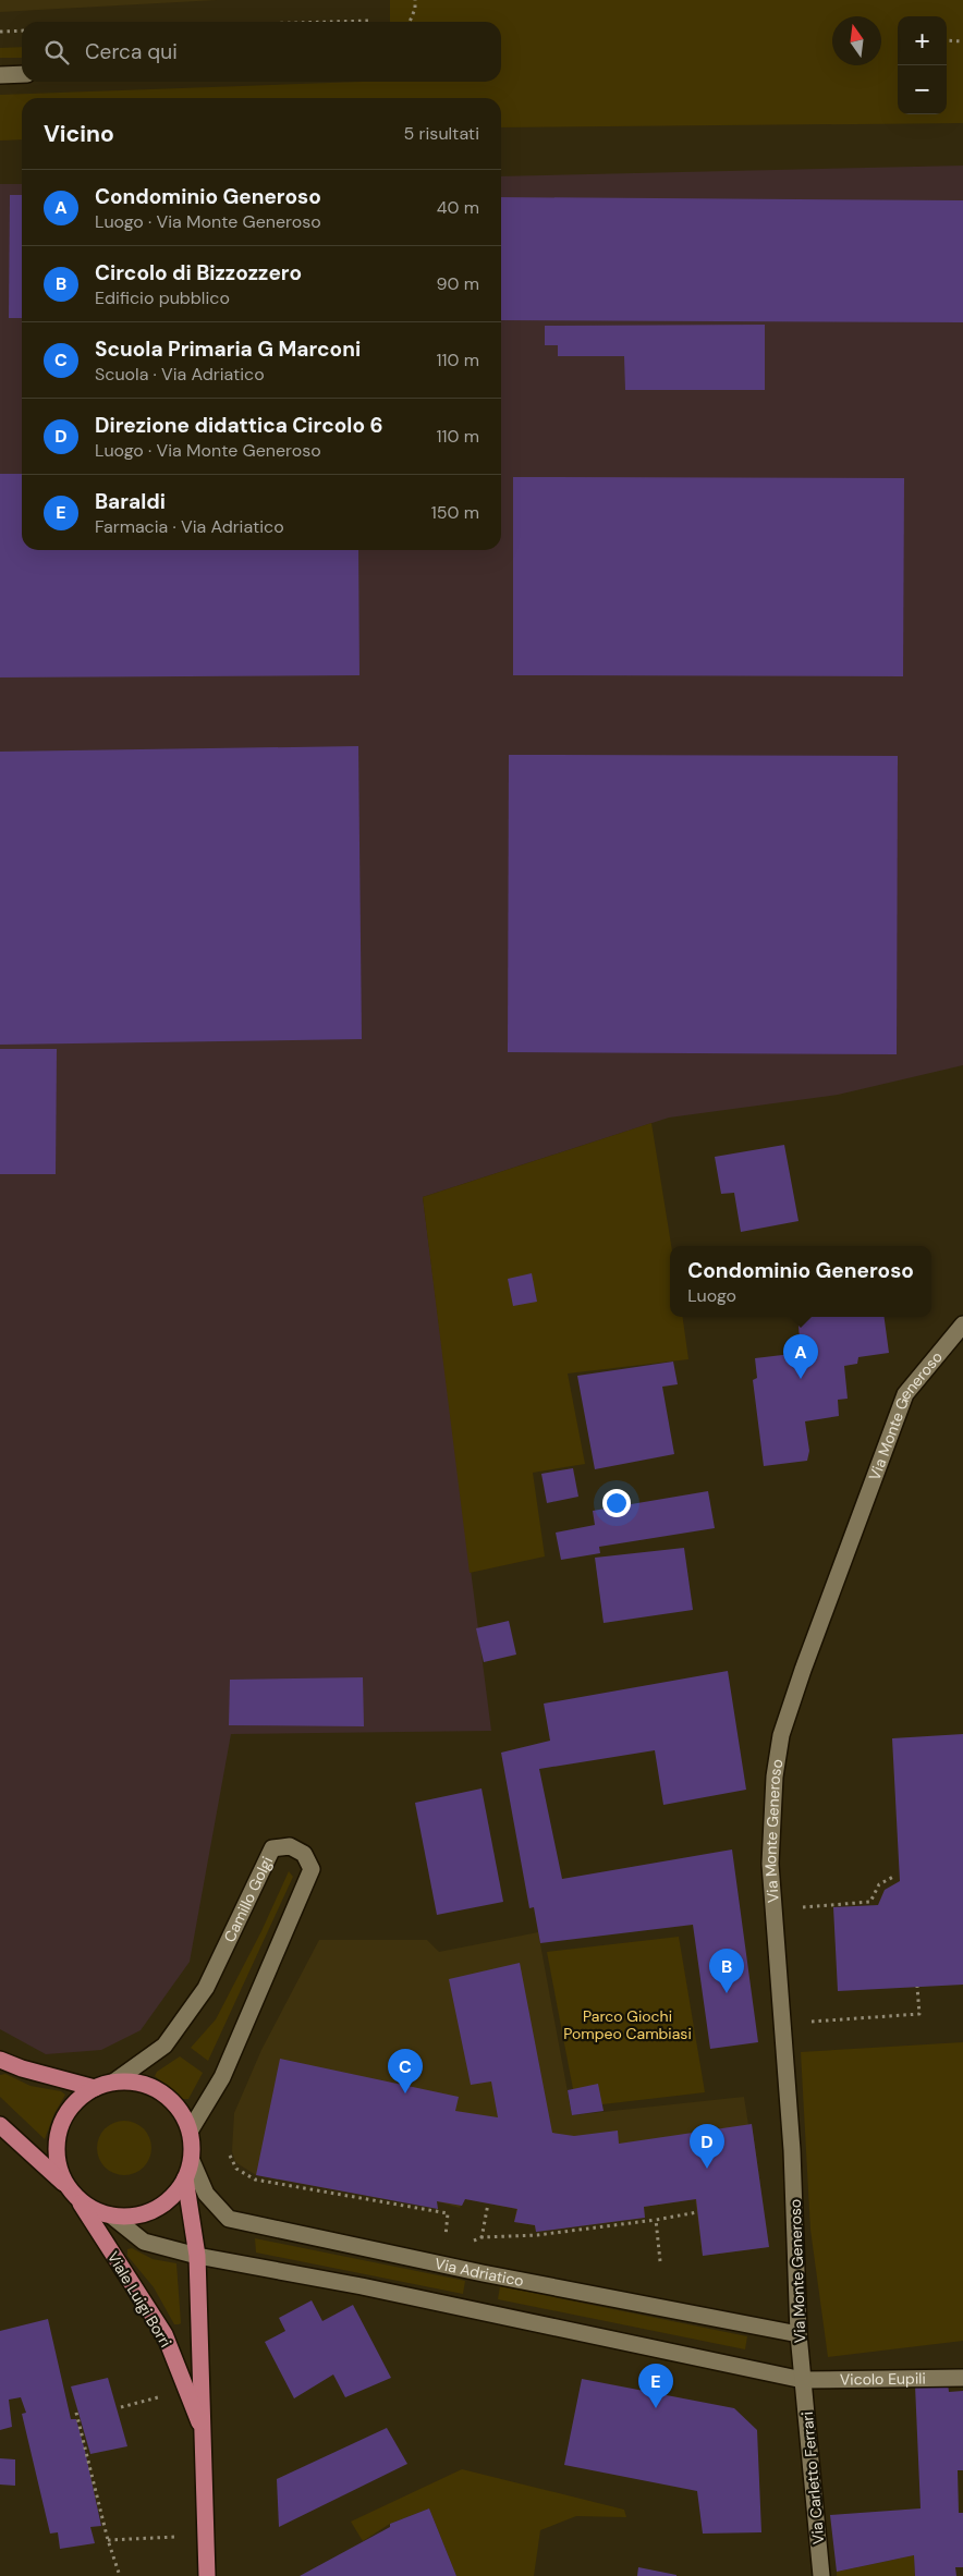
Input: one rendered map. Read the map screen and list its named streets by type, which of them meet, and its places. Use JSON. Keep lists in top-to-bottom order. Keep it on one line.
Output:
{"streets":{"main road":["Viale Luigi Borri"],"street":["Via Monte Generoso","Camillo Golgi","Via Adriatico","Vicolo Eupili","Via Carletto Ferrari"]},"crossings":[["Via Monte Generoso","Via Adriatico"],["Via Monte Generoso","Vicolo Eupili"],["Via Monte Generoso","Via Carletto Ferrari"],["Camillo Golgi","Via Adriatico"],["Camillo Golgi","Viale Luigi Borri"],["Via Adriatico","Viale Luigi Borri"],["Vicolo Eupili","Via Carletto Ferrari"]],"parks":["Parco Giochi Pompeo Cambiasi"],"north":"top","page":{"map_buttons":["+","−"],"search":"Cerca qui","heading":["Vicino","5 risultati"],"list":[{"mark":"A","name":"Condominio Generoso","note":"Luogo · Via Monte Generoso","value":"40 m"},{"mark":"B","name":"Circolo di Bizzozzero","note":"Edificio pubblico","value":"90 m"},{"mark":"C","name":"Scuola Primaria G Marconi","note":"Scuola · Via Adriatico","value":"110 m"},{"mark":"D","name":"Direzione didattica Circolo 6","note":"Luogo · Via Monte Generoso","value":"110 m"},{"mark":"E","name":"Baraldi","note":"Farmacia · Via Adriatico","value":"150 m"}],"popup":["Condominio Generoso","Luogo"],"pins":["A","B","C","D","E"]}}
